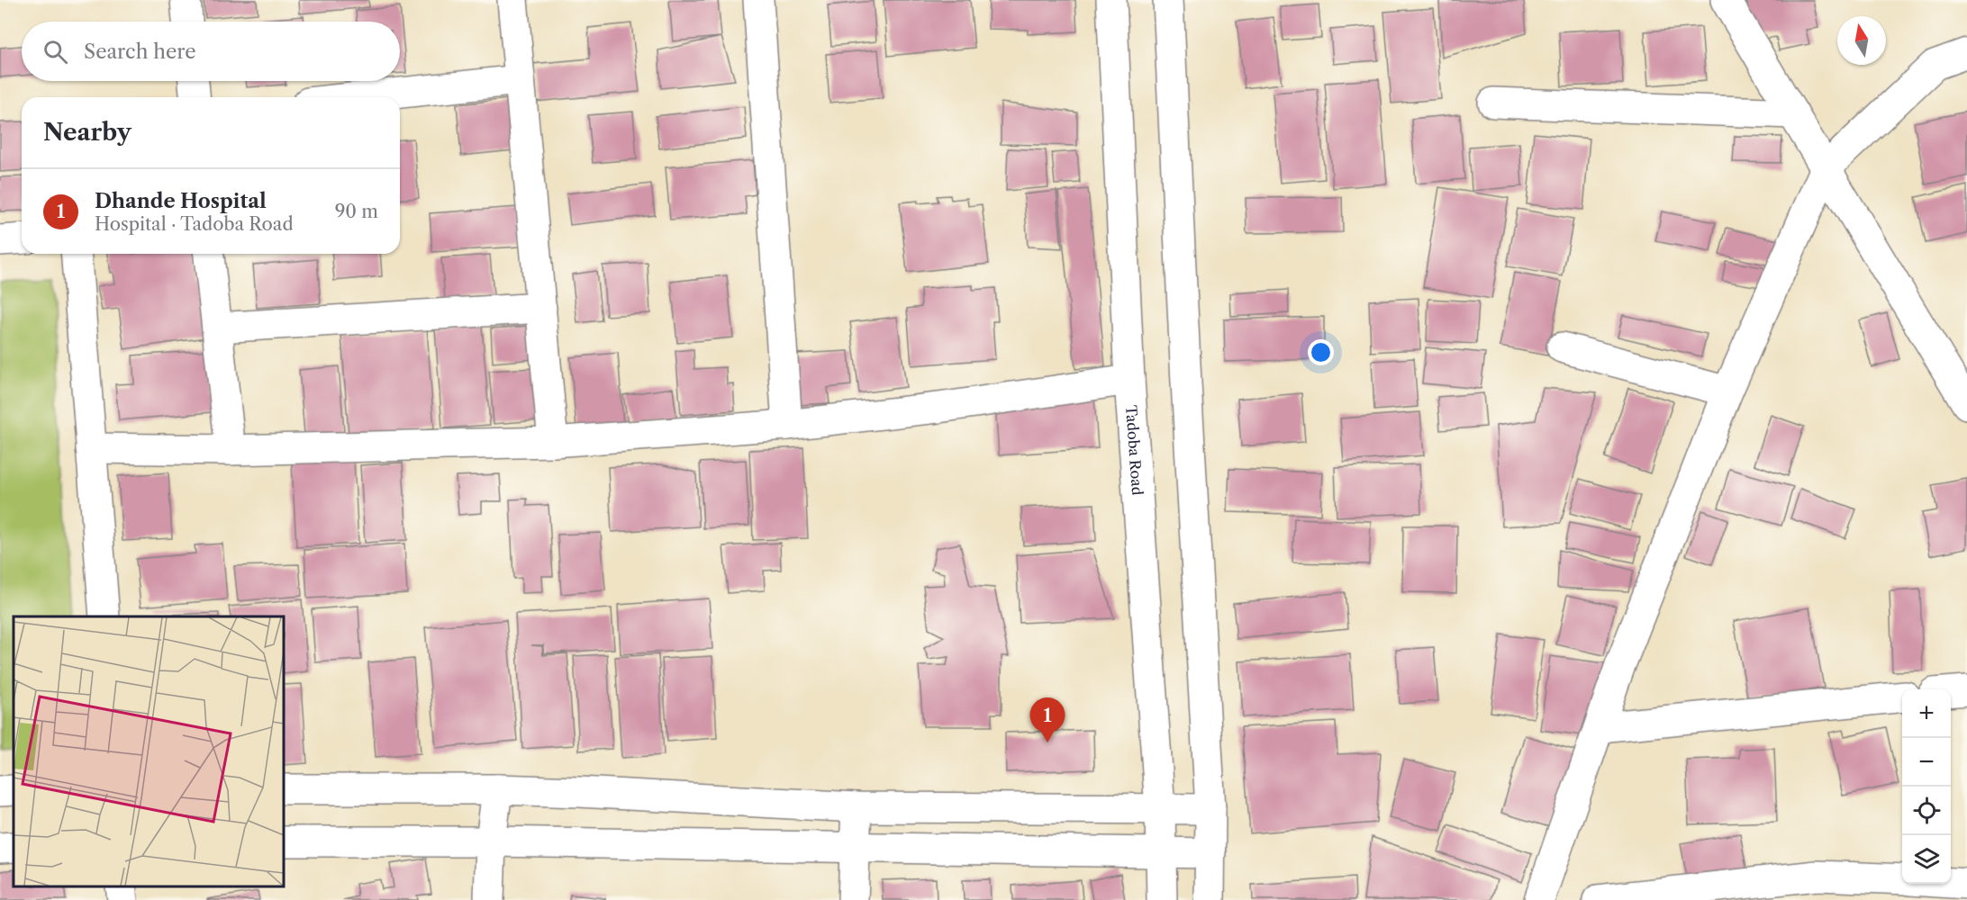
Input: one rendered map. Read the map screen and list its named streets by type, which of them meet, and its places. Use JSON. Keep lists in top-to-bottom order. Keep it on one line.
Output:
{"streets":{"street":["Tadoba Road"]},"north":"top","page":{"search":"Search here","heading":"Nearby","list":[{"mark":"1","name":"Dhande Hospital","note":"Hospital · Tadoba Road","value":"90 m"}],"map_buttons":["+","−"],"pins":"1"}}
